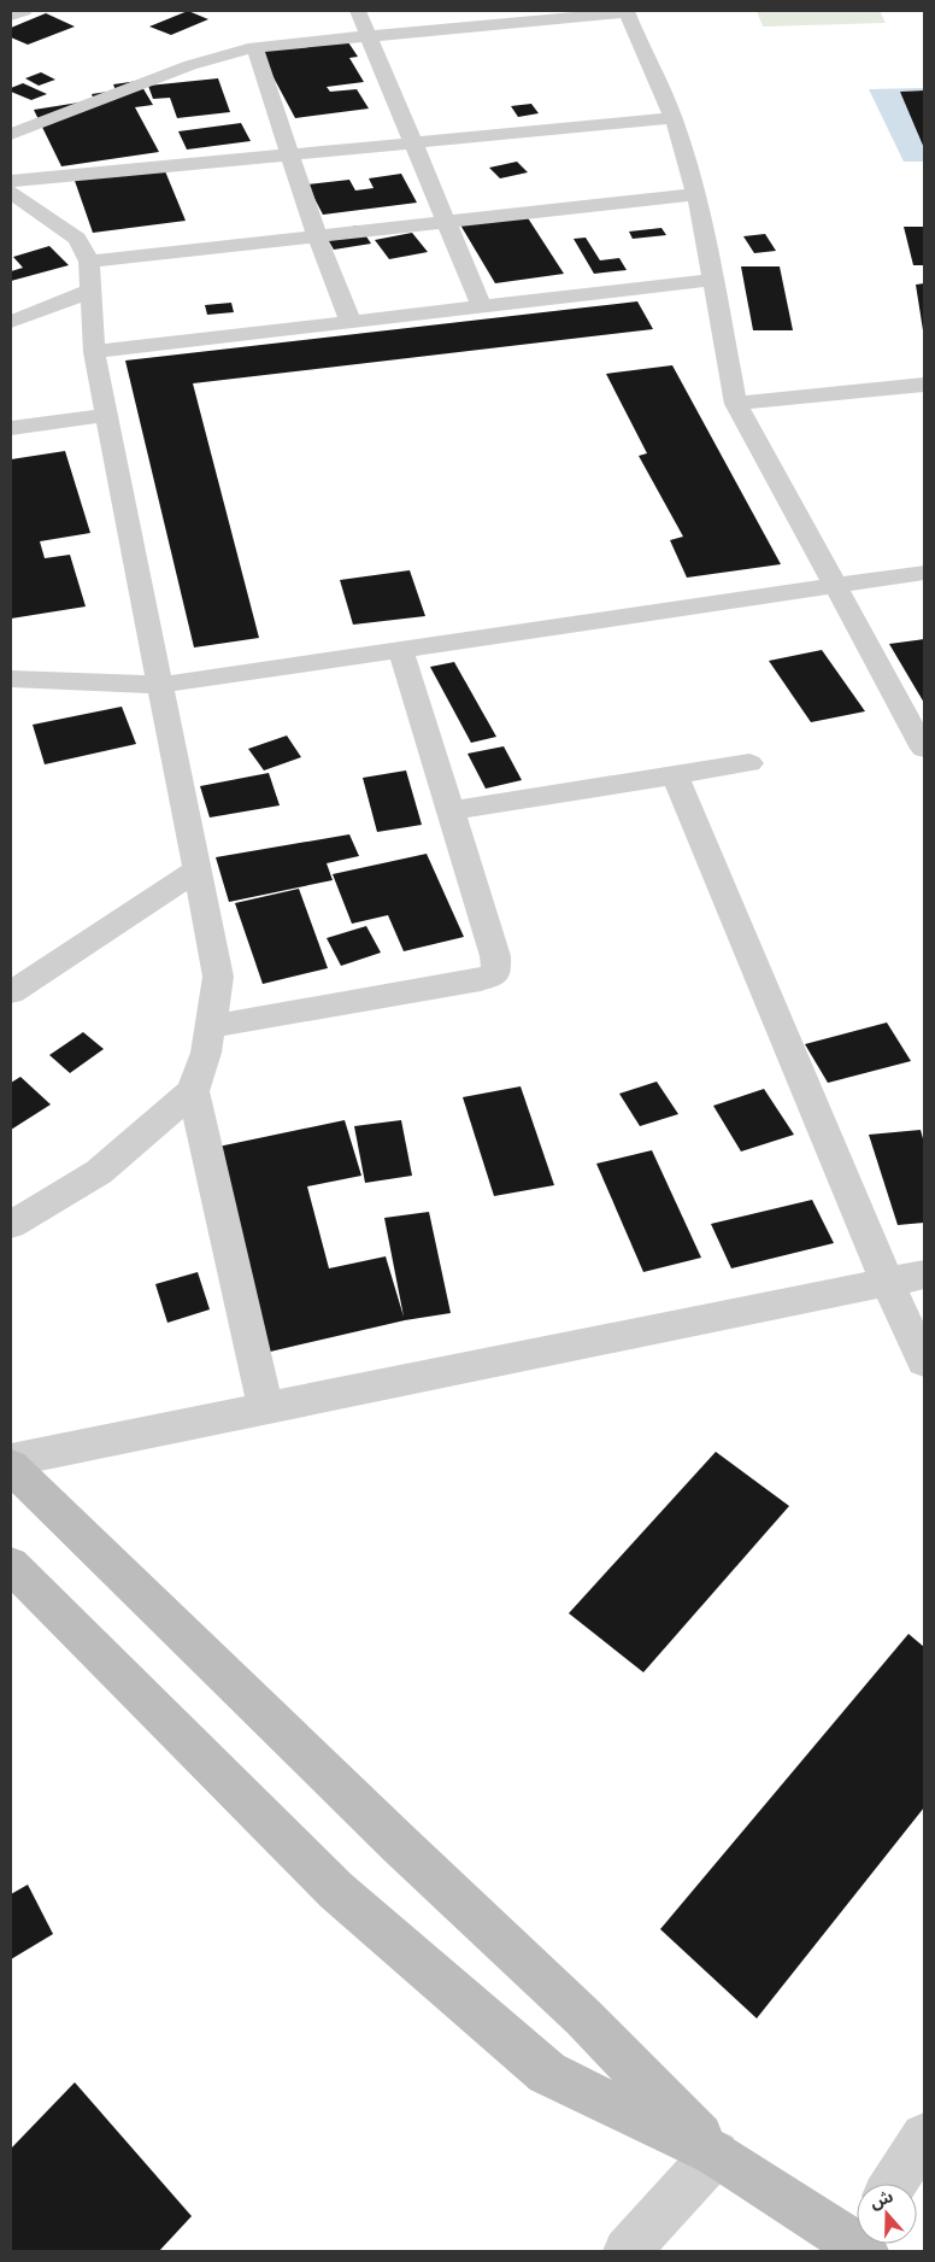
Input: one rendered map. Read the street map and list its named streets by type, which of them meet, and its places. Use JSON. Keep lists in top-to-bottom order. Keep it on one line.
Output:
{"north":"top"}
